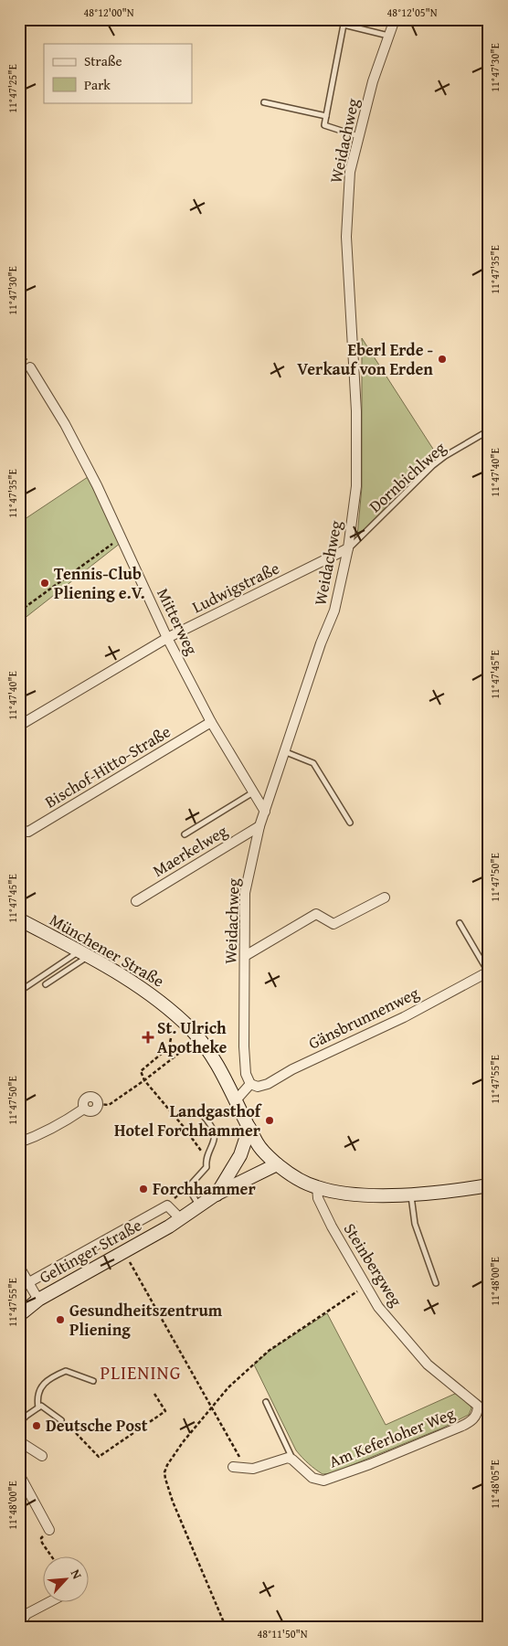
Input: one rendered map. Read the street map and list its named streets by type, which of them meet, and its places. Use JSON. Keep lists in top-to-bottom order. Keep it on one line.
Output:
{"streets":{"main road":["Münchener Straße","Geltinger Straße"],"street":["Weidachweg","Ludwigstraße","Mitterweg","Bischof-Hitto-Straße","Maerkelweg","Gänsbrunnenweg","Steinbergweg","Am Keferloher Weg"],"lane":["Dornbichlweg"]},"crossings":[["Weidachweg","Dornbichlweg"],["Weidachweg","Ludwigstraße"],["Weidachweg","Mitterweg"],["Weidachweg","Maerkelweg"],["Weidachweg","Gänsbrunnenweg"],["Dornbichlweg","Ludwigstraße"],["Ludwigstraße","Mitterweg"],["Mitterweg","Bischof-Hitto-Straße"],["Münchener Straße","Geltinger Straße"],["Münchener Straße","Steinbergweg"],["Steinbergweg","Am Keferloher Weg"]],"districts":["PLIENING"],"places":{"other":["Eberl Erde - Verkauf von Erden","Tennis-Club Pliening e.V.","Landgasthof Hotel Forchhammer","Forchhammer","Gesundheitszentrum Pliening","Deutsche Post"],"health":["St. Ulrich Apotheke"]},"legend":["Straße","Park"],"north":"top right","coordinates":["48°12'00\"N","48°12'05\"N","11°47'30\"E","11°47'25\"E","11°47'35\"E","11°47'40\"E","11°47'45\"E","11°47'50\"E","11°47'55\"E","11°48'00\"E","11°48'05\"E","48°11'50\"N"]}
